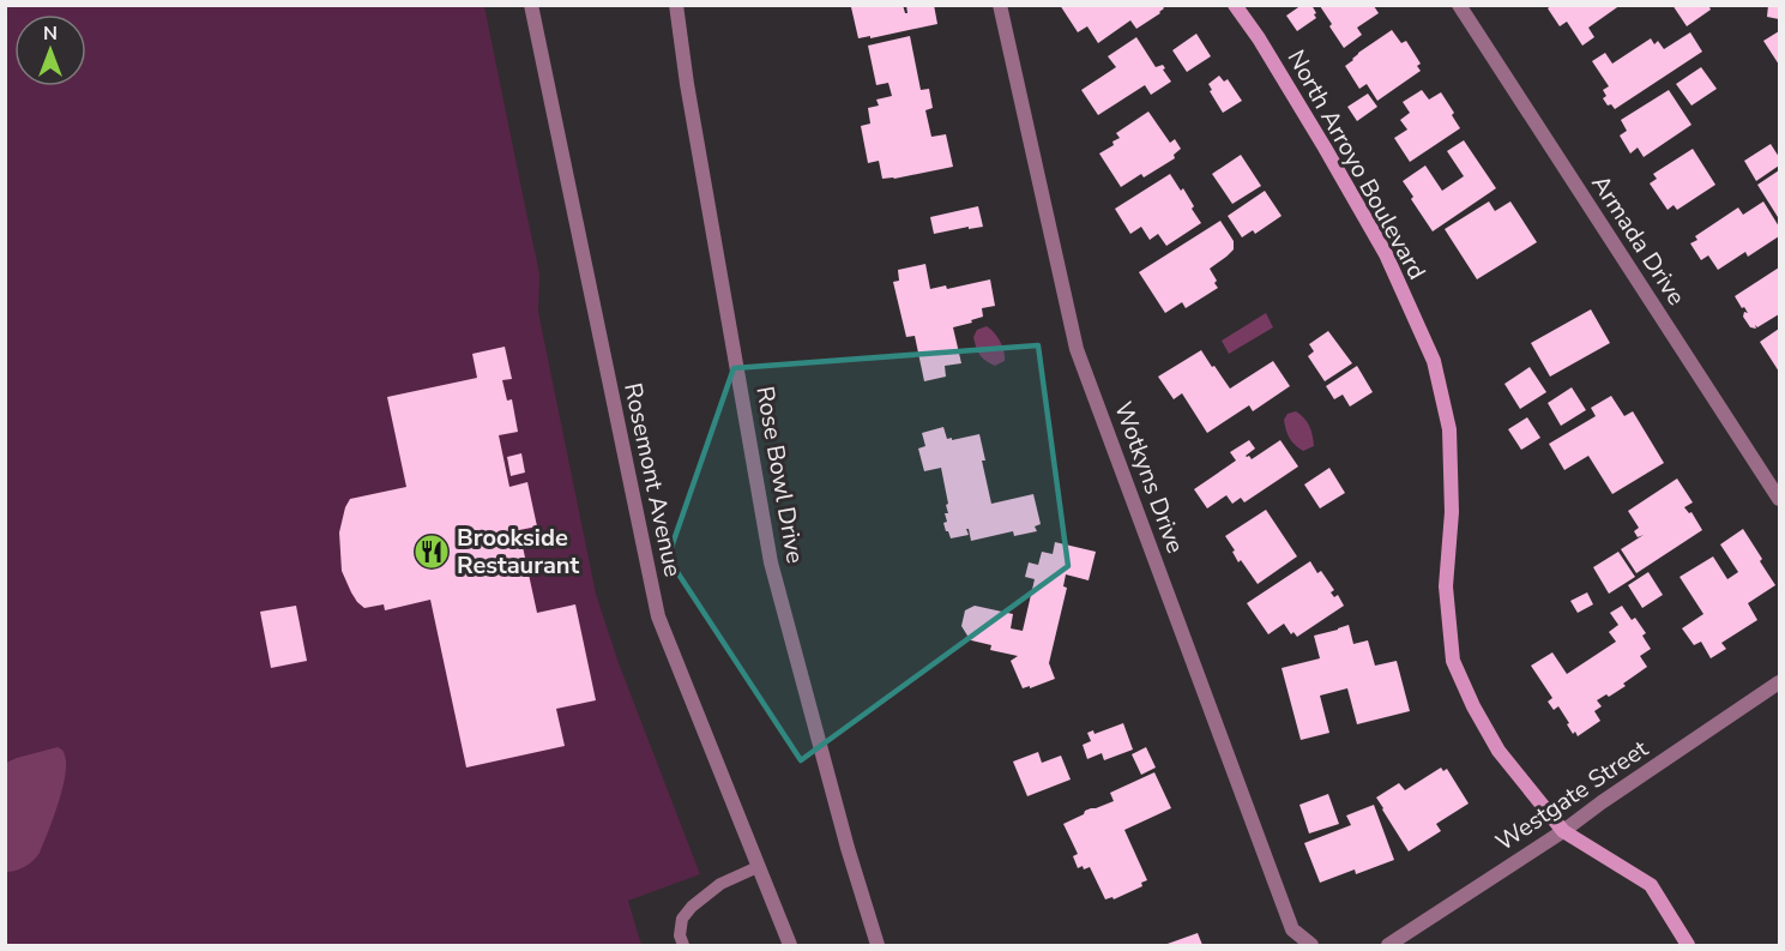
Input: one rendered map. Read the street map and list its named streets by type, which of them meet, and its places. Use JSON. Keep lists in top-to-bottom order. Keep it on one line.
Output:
{"streets":{"street":["North Arroyo Boulevard","Armada Drive","Rose Bowl Drive","Wotkyns Drive","Rosemont Avenue","Westgate Street"]},"crossings":[["North Arroyo Boulevard","Westgate Street"]],"places":{"restaurant":["Brookside Restaurant"]},"north":"top"}
